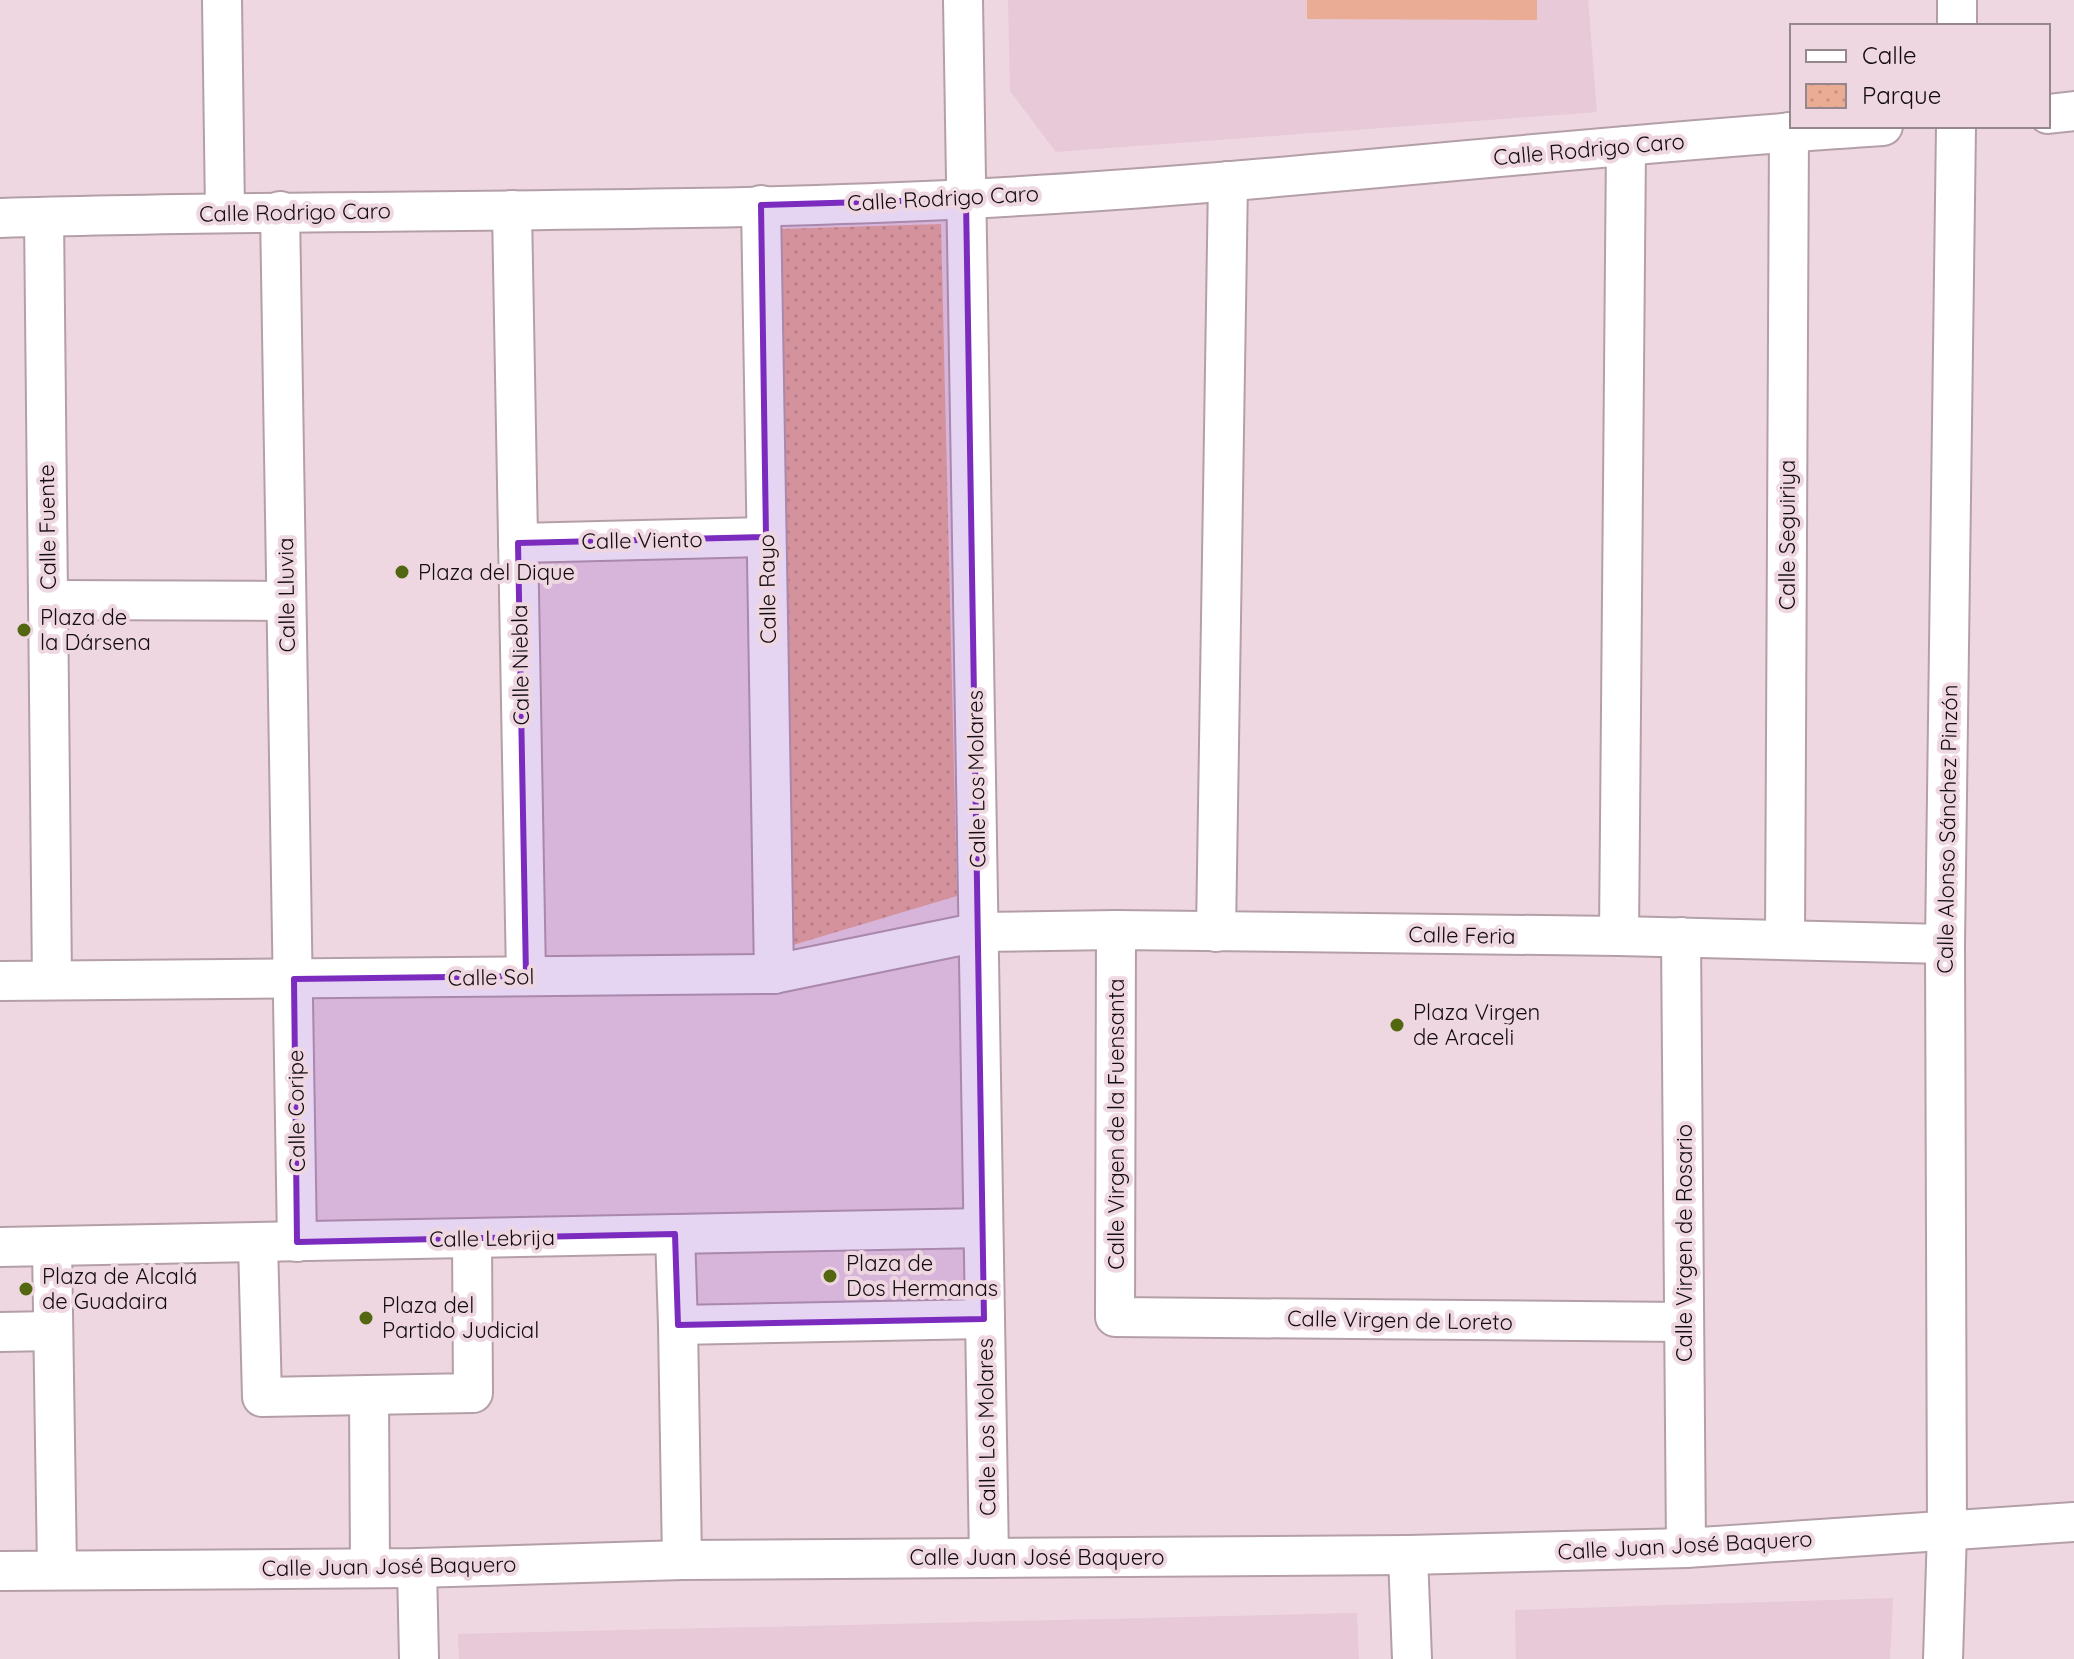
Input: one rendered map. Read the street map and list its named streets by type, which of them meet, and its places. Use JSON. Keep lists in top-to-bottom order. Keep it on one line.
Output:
{"streets":{"street":["Calle Rodrigo Caro","Calle Fuente","Calle Seguiriya","Calle Viento","Calle Rayo","Calle Lluvia","Calle Niebla","Calle Los Molares","Calle Alonso Sánchez Pinzón","Calle Feria","Calle Sol","Calle Coripe","Calle Virgen de la Fuensanta","Calle Lebrija","Calle Virgen de Rosario","Calle Virgen de Loreto","Calle Juan José Baquero"]},"crossings":[["Calle Rodrigo Caro","Calle Fuente"],["Calle Rodrigo Caro","Calle Seguiriya"],["Calle Rodrigo Caro","Calle Rayo"],["Calle Rodrigo Caro","Calle Lluvia"],["Calle Rodrigo Caro","Calle Niebla"],["Calle Rodrigo Caro","Calle Los Molares"],["Calle Fuente","Calle Sol"],["Calle Seguiriya","Calle Feria"],["Calle Viento","Calle Rayo"],["Calle Viento","Calle Niebla"],["Calle Rayo","Calle Sol"],["Calle Lluvia","Calle Sol"],["Calle Lluvia","Calle Coripe"],["Calle Niebla","Calle Sol"],["Calle Los Molares","Calle Feria"],["Calle Los Molares","Calle Sol"],["Calle Los Molares","Calle Lebrija"],["Calle Los Molares","Calle Juan José Baquero"],["Calle Alonso Sánchez Pinzón","Calle Feria"],["Calle Alonso Sánchez Pinzón","Calle Juan José Baquero"],["Calle Feria","Calle Sol"],["Calle Feria","Calle Virgen de la Fuensanta"],["Calle Feria","Calle Virgen de Rosario"],["Calle Sol","Calle Coripe"],["Calle Coripe","Calle Lebrija"],["Calle Virgen de la Fuensanta","Calle Virgen de Loreto"],["Calle Virgen de Rosario","Calle Virgen de Loreto"],["Calle Virgen de Rosario","Calle Juan José Baquero"]],"places":["Plaza del Dique","Plaza de la Dársena","Plaza Virgen de Araceli","Plaza de Dos Hermanas","Plaza de Alcalá de Guadaira","Plaza del Partido Judicial"],"legend":["Calle","Parque"]}
